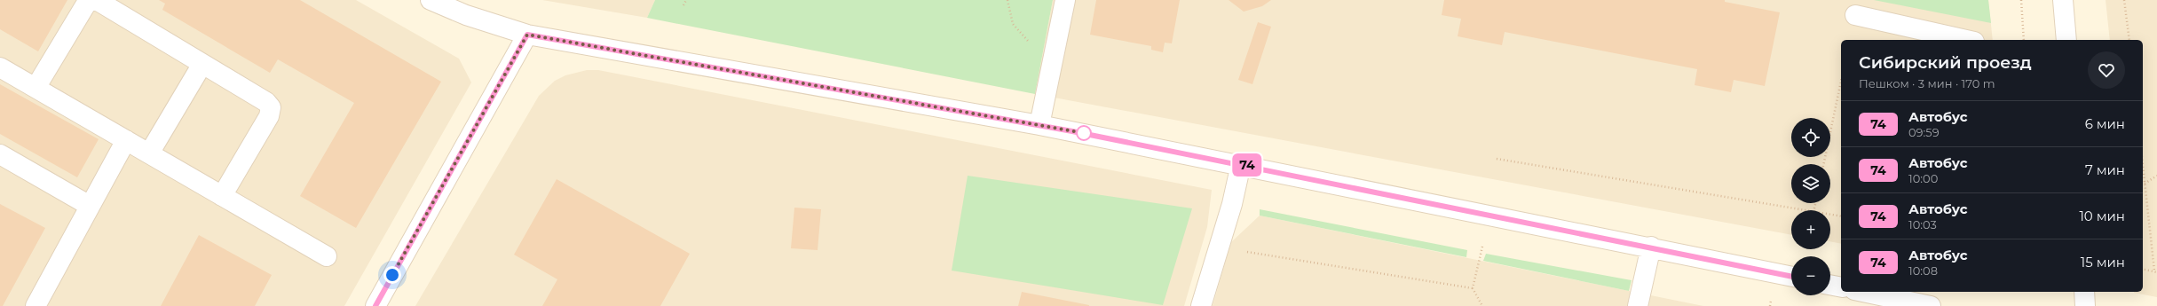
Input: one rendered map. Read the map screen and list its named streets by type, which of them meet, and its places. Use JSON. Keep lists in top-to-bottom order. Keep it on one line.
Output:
{"lines":["bus line 74"],"page":{"on_map":"74","heading":["Сибирский проезд","Пешком · 3 мин · 170 m"],"list":[{"mark":"74","name":"Автобус","note":"09:59","value":"6 мин"},{"mark":"74","name":"Автобус","note":"10:00","value":"7 мин"},{"mark":"74","name":"Автобус","note":"10:03","value":"10 мин"},{"mark":"74","name":"Автобус","note":"10:08","value":"15 мин"}],"map_buttons":["+","−"]}}
